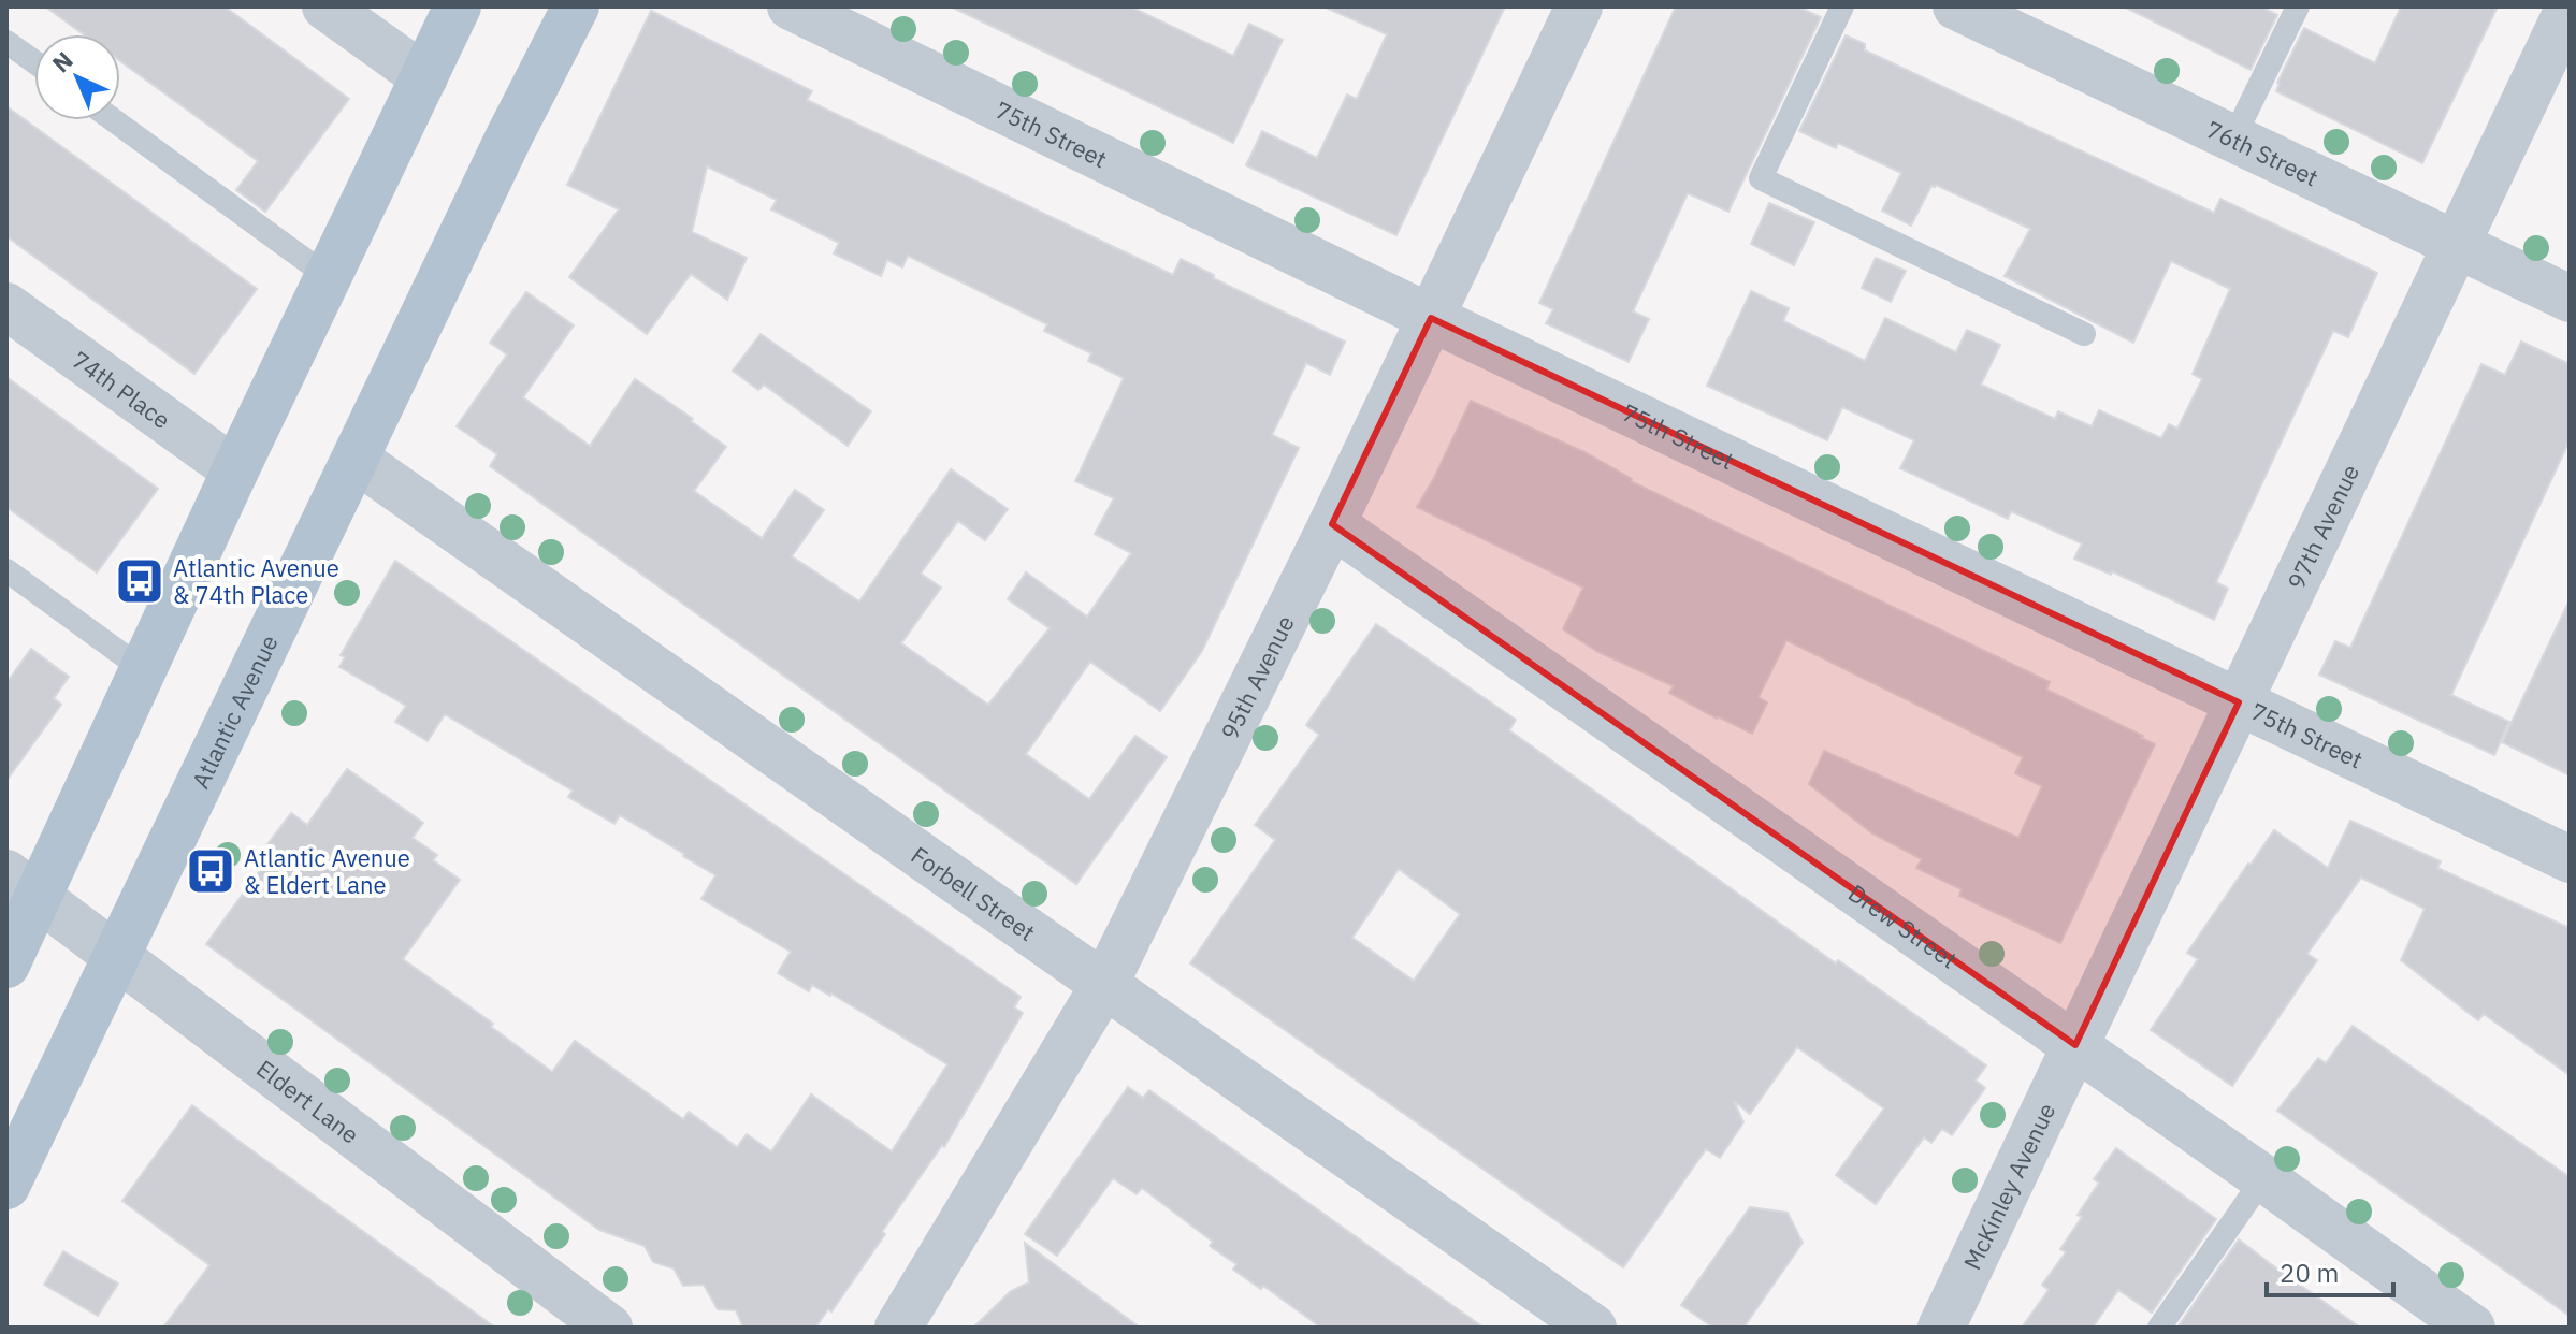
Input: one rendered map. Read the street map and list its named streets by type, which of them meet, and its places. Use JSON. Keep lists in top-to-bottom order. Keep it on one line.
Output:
{"streets":{"main road":["Atlantic Avenue"],"street":["75th Street","76th Street","74th Place","97th Avenue","95th Avenue","Forbell Street","Drew Street","Eldert Lane","McKinley Avenue"]},"crossings":[["75th Street","97th Avenue"],["75th Street","95th Avenue"],["76th Street","97th Avenue"],["97th Avenue","Drew Street"],["97th Avenue","McKinley Avenue"],["95th Avenue","Forbell Street"],["95th Avenue","Drew Street"],["Atlantic Avenue","Forbell Street"],["Atlantic Avenue","Eldert Lane"],["Drew Street","McKinley Avenue"]],"places":{"bus stop":["Atlantic Avenue & 74th Place","Atlantic Avenue & Eldert Lane"]},"scale_bar":"20 m","north":"top left"}
